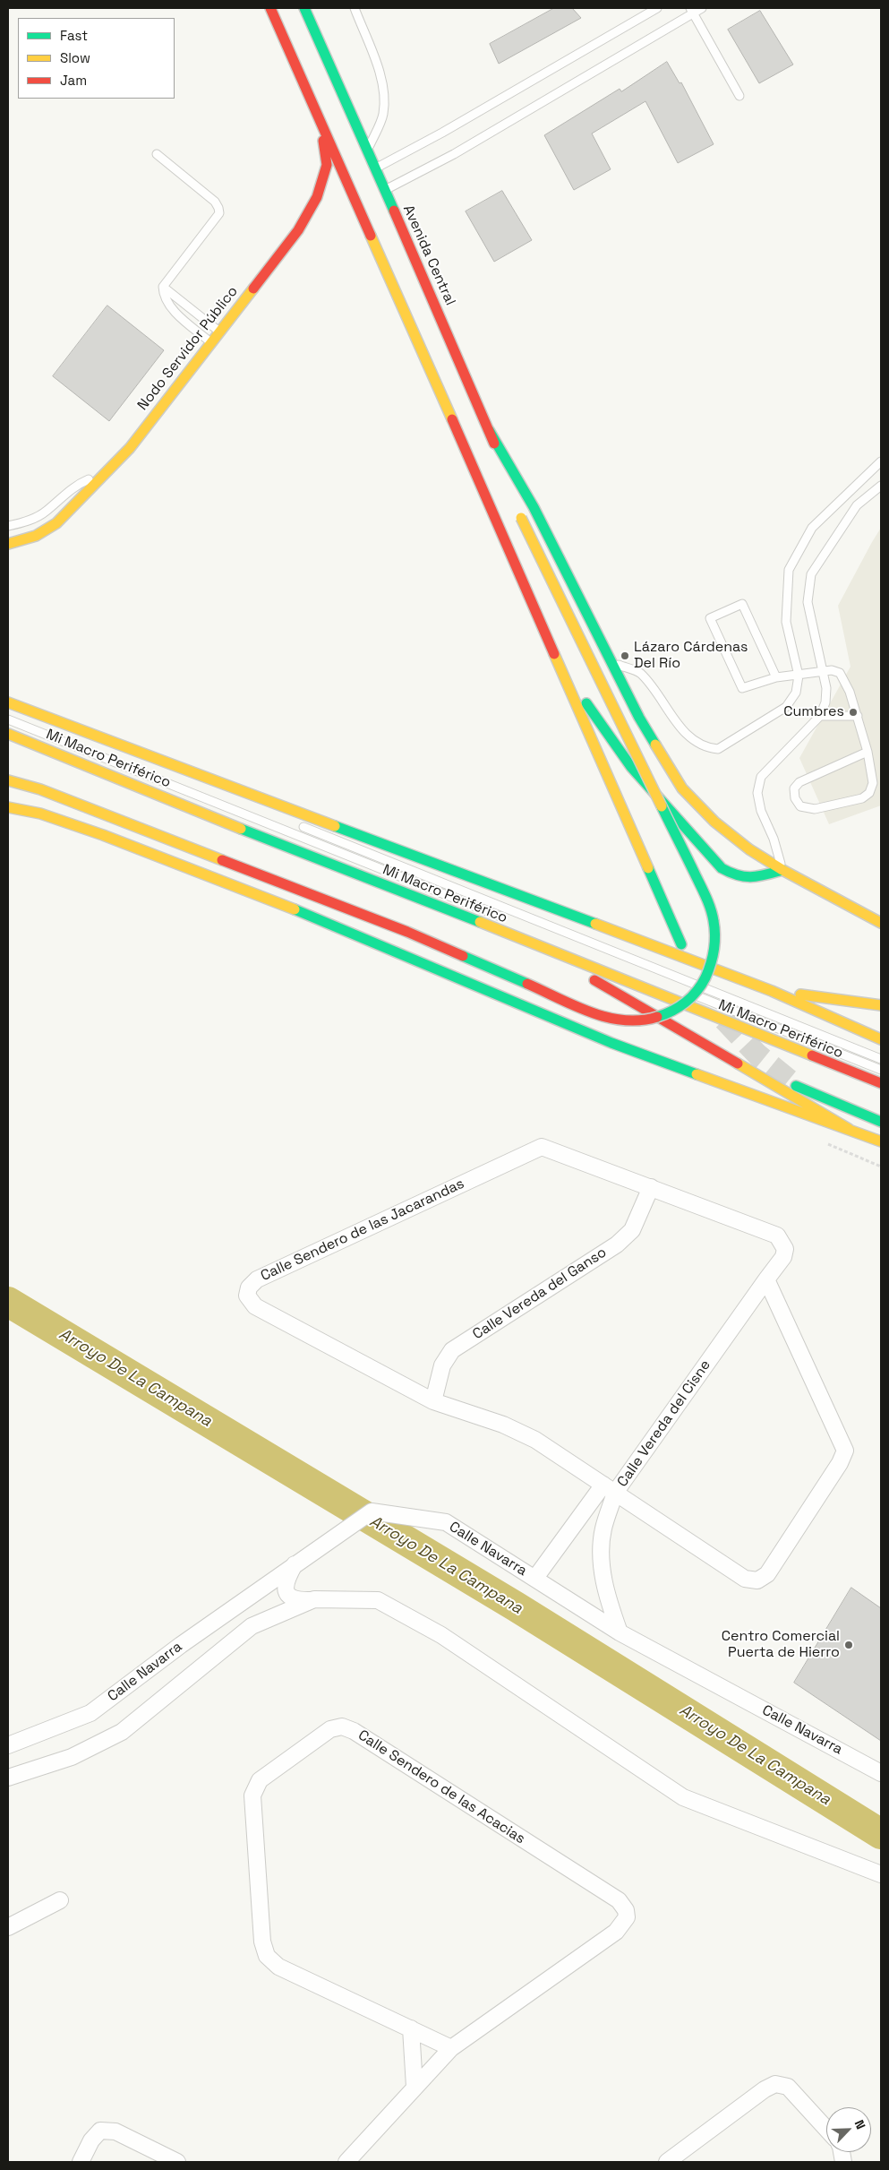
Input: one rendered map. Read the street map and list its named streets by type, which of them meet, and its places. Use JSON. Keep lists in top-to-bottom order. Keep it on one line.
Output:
{"streets":{"main road":["Avenida Central","Nodo Servidor Público"],"street":["Calle Sendero de las Jacarandas","Calle Vereda del Ganso","Calle Vereda del Cisne","Calle Navarra","Calle Sendero de las Acacias"],"lane":["Mi Macro Periférico"]},"crossings":[["Calle Sendero de las Jacarandas","Calle Vereda del Ganso"],["Calle Sendero de las Jacarandas","Calle Vereda del Cisne"],["Calle Vereda del Cisne","Calle Navarra"]],"water":["Arroyo De La Campana"],"places":["Lázaro Cárdenas Del Río","Cumbres","Centro Comercial Puerta de Hierro"],"legend":["Fast","Slow","Jam"],"north":"top right"}
